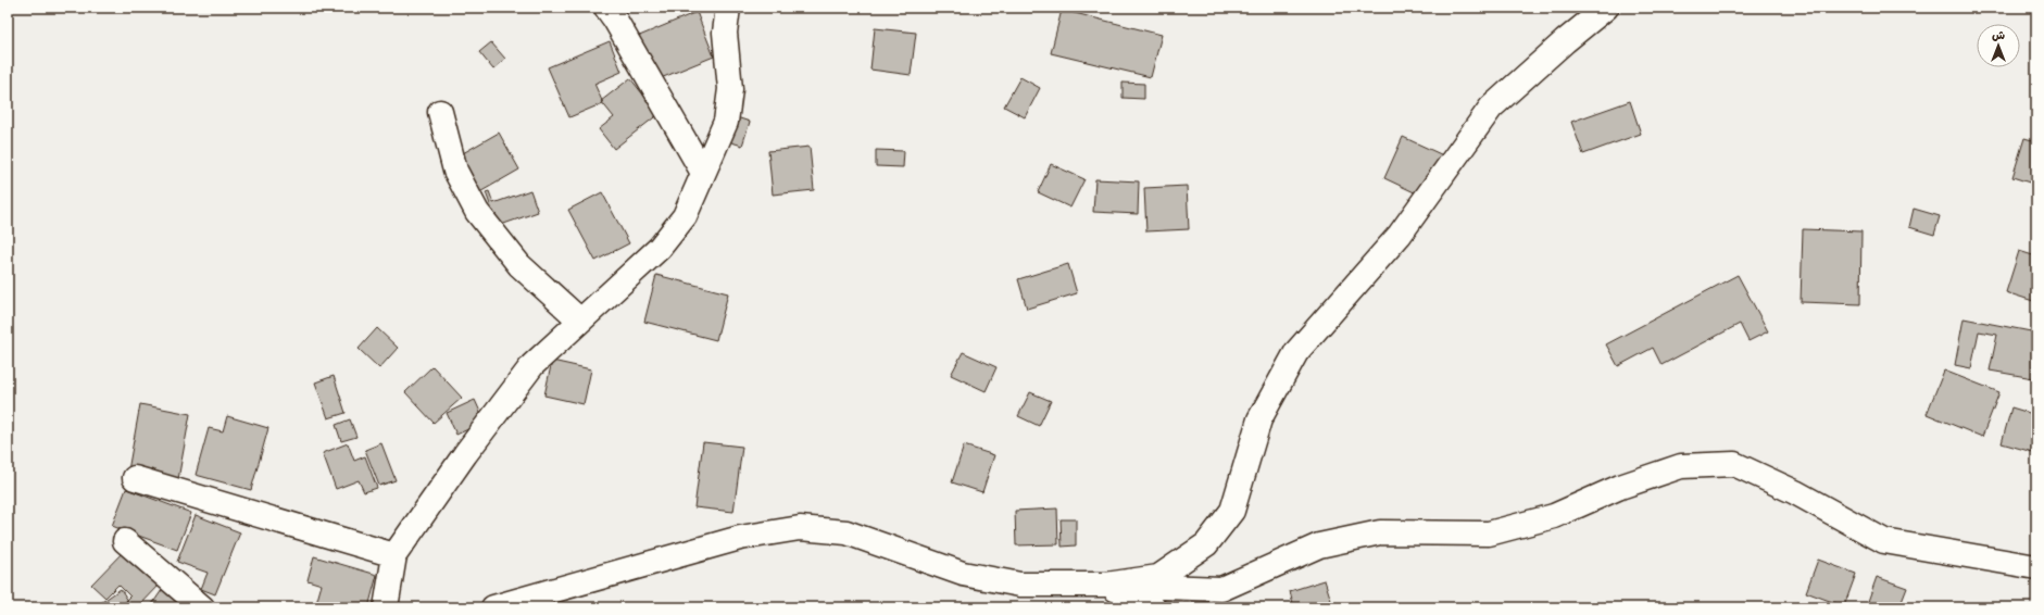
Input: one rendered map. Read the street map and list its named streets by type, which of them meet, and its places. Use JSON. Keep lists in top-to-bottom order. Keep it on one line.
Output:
{"north":"top"}
